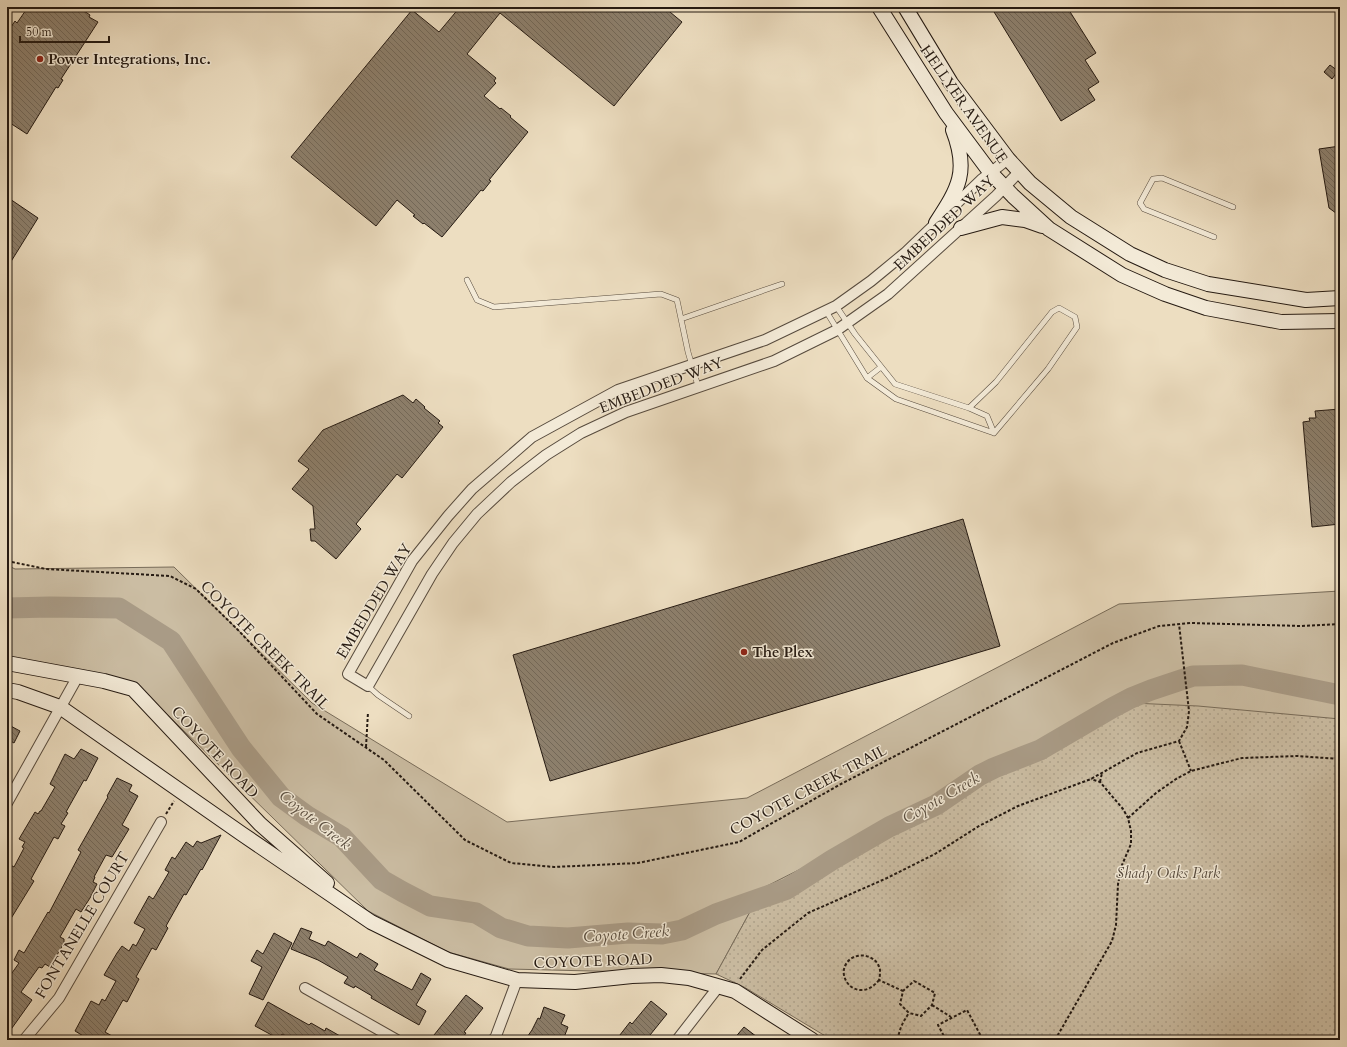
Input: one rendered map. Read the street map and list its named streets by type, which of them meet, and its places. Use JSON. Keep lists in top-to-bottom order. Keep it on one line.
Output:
{"streets":{"street":["HELLYER AVENUE","EMBEDDED WAY","COYOTE ROAD","FONTANELLE COURT"],"path":["COYOTE CREEK TRAIL"]},"crossings":[["HELLYER AVENUE","EMBEDDED WAY"]],"water":["Coyote Creek"],"parks":["Shady Oaks Park"],"places":["Power Integrations, Inc.","The Plex"],"scale_bar":"50 m"}
